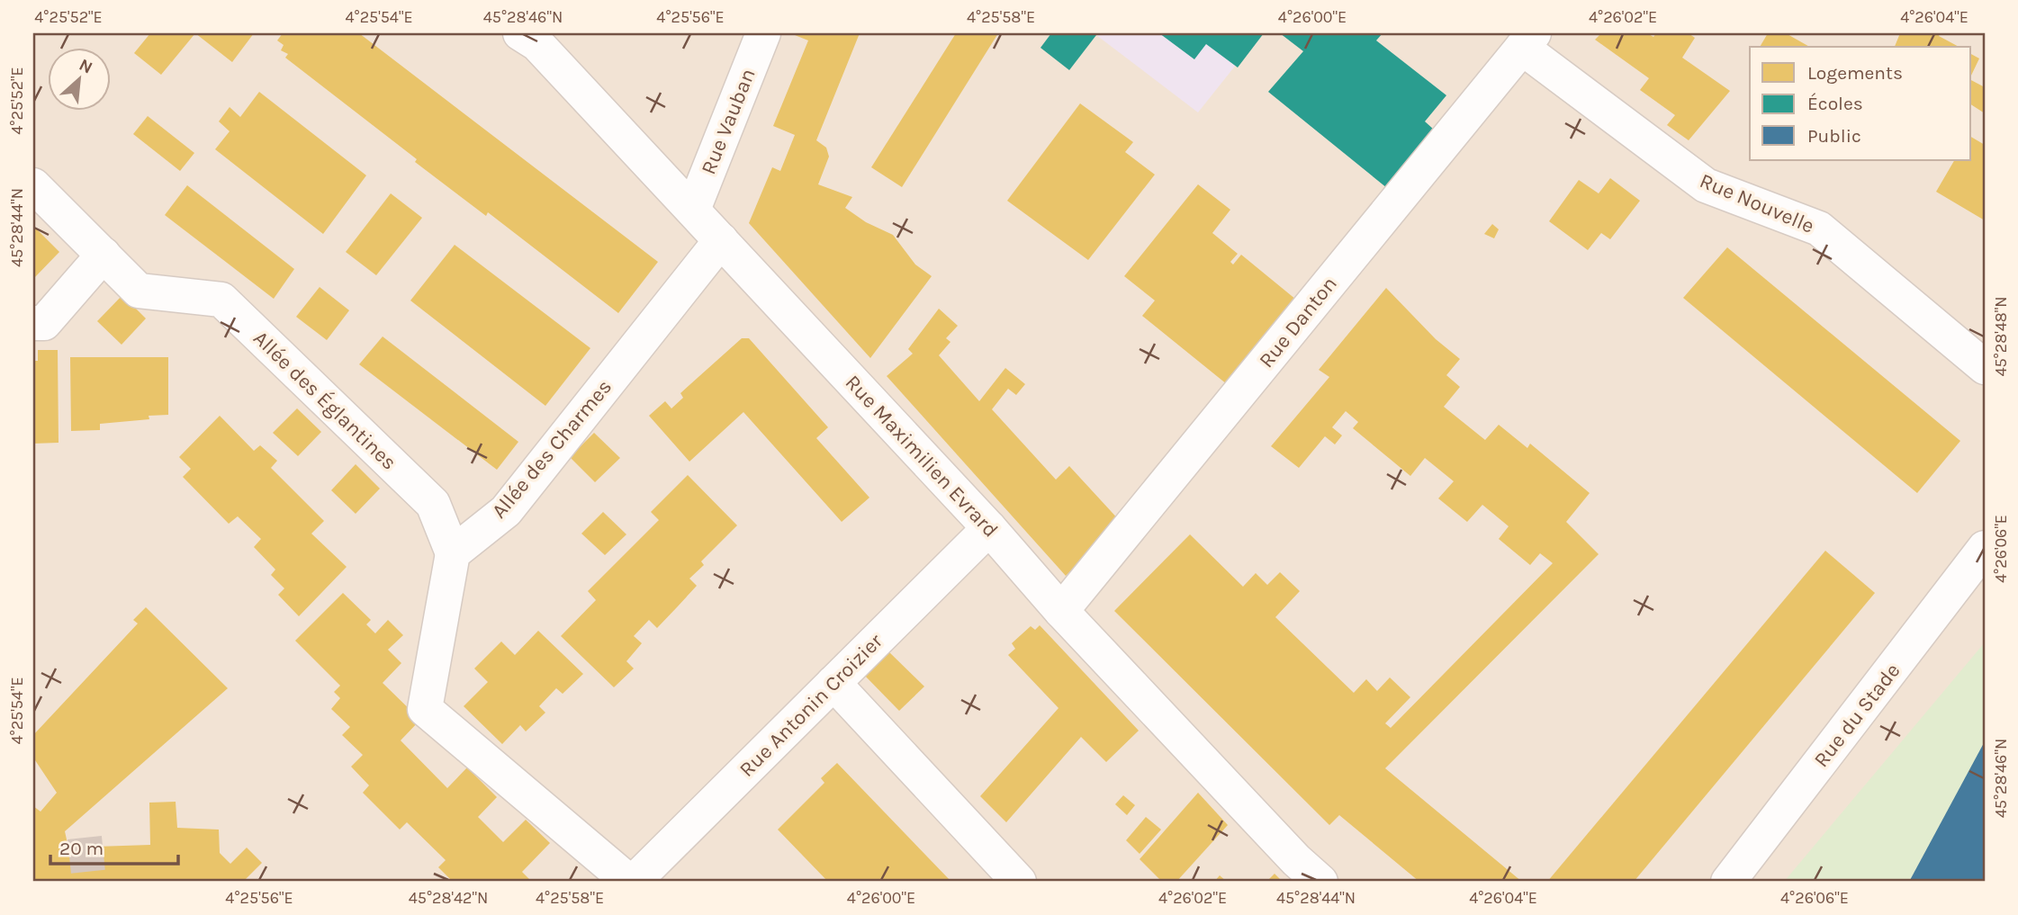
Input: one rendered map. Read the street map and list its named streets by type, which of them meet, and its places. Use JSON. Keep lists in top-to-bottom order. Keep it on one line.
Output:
{"streets":{"street":["Rue Vauban","Rue Nouvelle","Rue Danton","Allée des Églantines","Allée des Charmes","Rue Maximilien Evrard","Rue Antonin Croizier","Rue du Stade"]},"crossings":[["Rue Vauban","Rue Maximilien Evrard"],["Rue Nouvelle","Rue Danton"],["Rue Danton","Rue Maximilien Evrard"],["Allée des Églantines","Allée des Charmes"],["Allée des Charmes","Rue Maximilien Evrard"],["Rue Maximilien Evrard","Rue Antonin Croizier"]],"legend":["Logements","Écoles","Public"],"scale_bar":"20 m","north":"top right","coordinates":["4°25'52\"E","4°25'54\"E","45°28'46\"N","4°25'56\"E","4°25'58\"E","4°26'00\"E","4°26'02\"E","4°26'04\"E","45°28'44\"N","45°28'48\"N","4°26'06\"E","45°28'42\"N"]}
